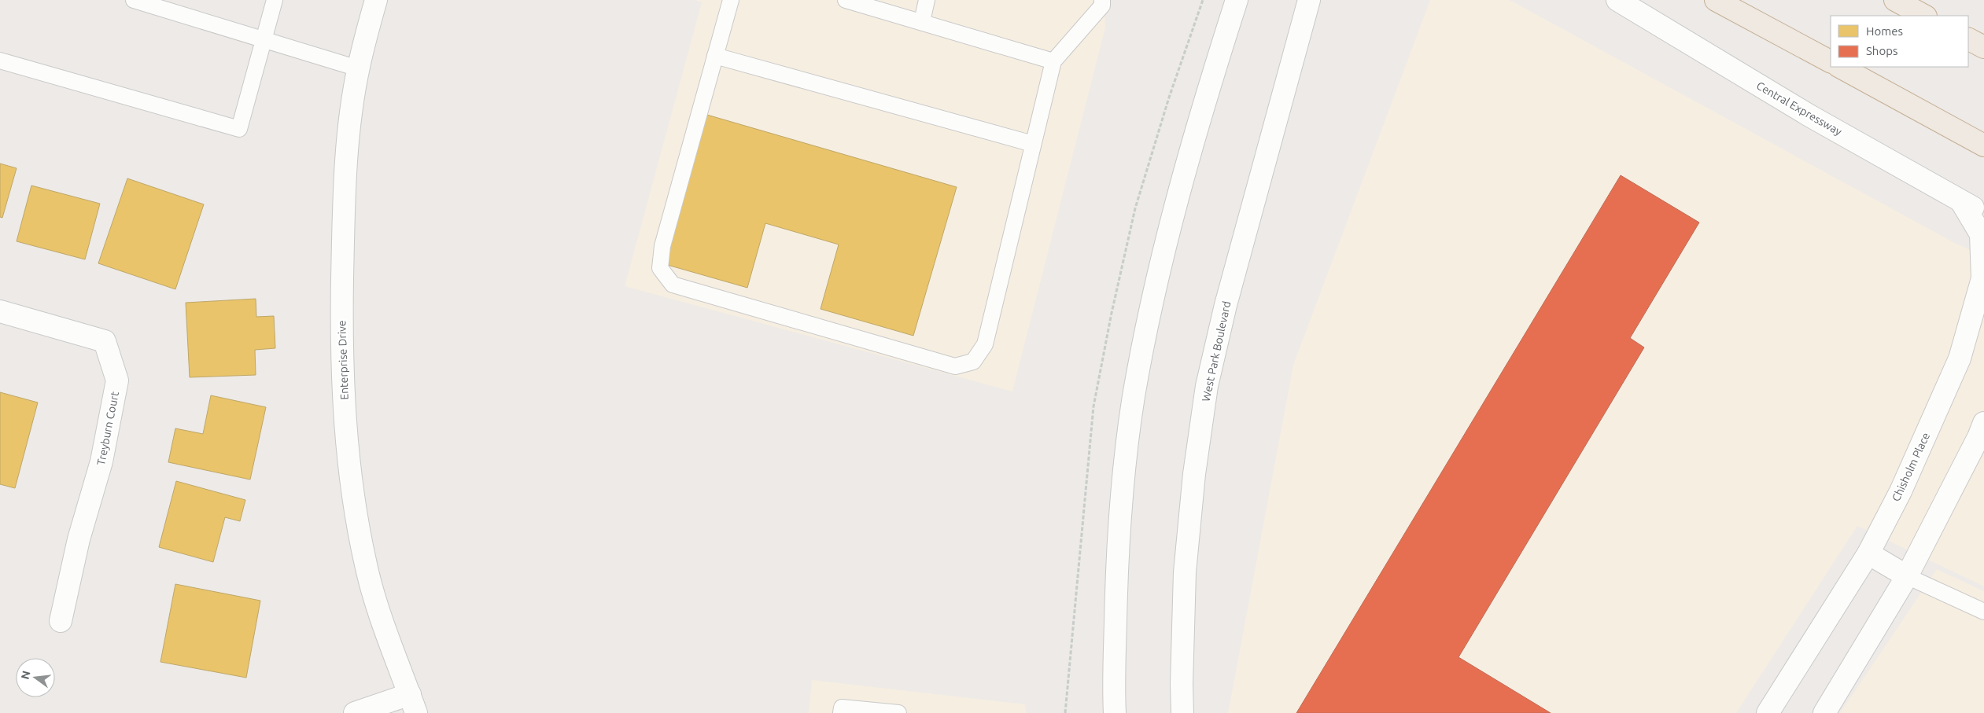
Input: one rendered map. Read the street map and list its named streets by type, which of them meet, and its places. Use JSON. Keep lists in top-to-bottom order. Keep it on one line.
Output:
{"streets":{"street":["Central Expressway","West Park Boulevard","Enterprise Drive","Treyburn Court","Chisholm Place"]},"crossings":[["Central Expressway","Chisholm Place"]],"legend":["Homes","Shops"],"north":"left"}
